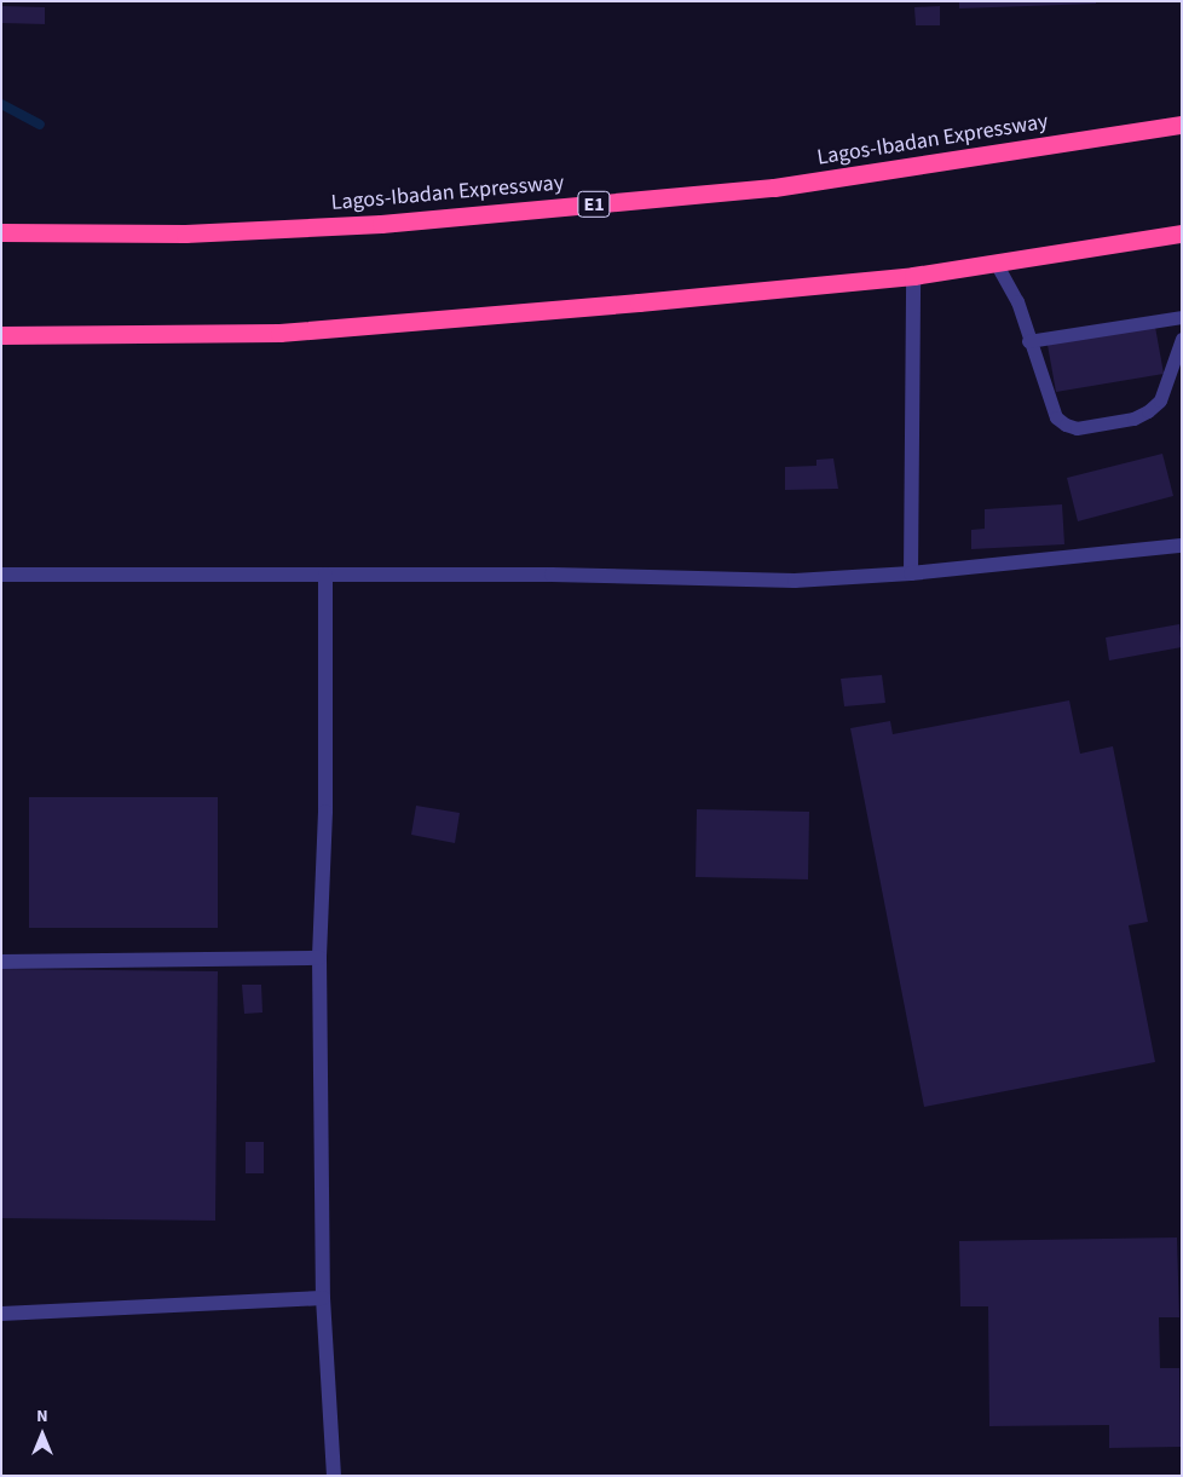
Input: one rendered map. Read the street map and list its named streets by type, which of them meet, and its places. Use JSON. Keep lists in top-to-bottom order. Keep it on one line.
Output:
{"streets":{"highway":["Lagos-Ibadan Expressway","E1"]},"north":"top"}
